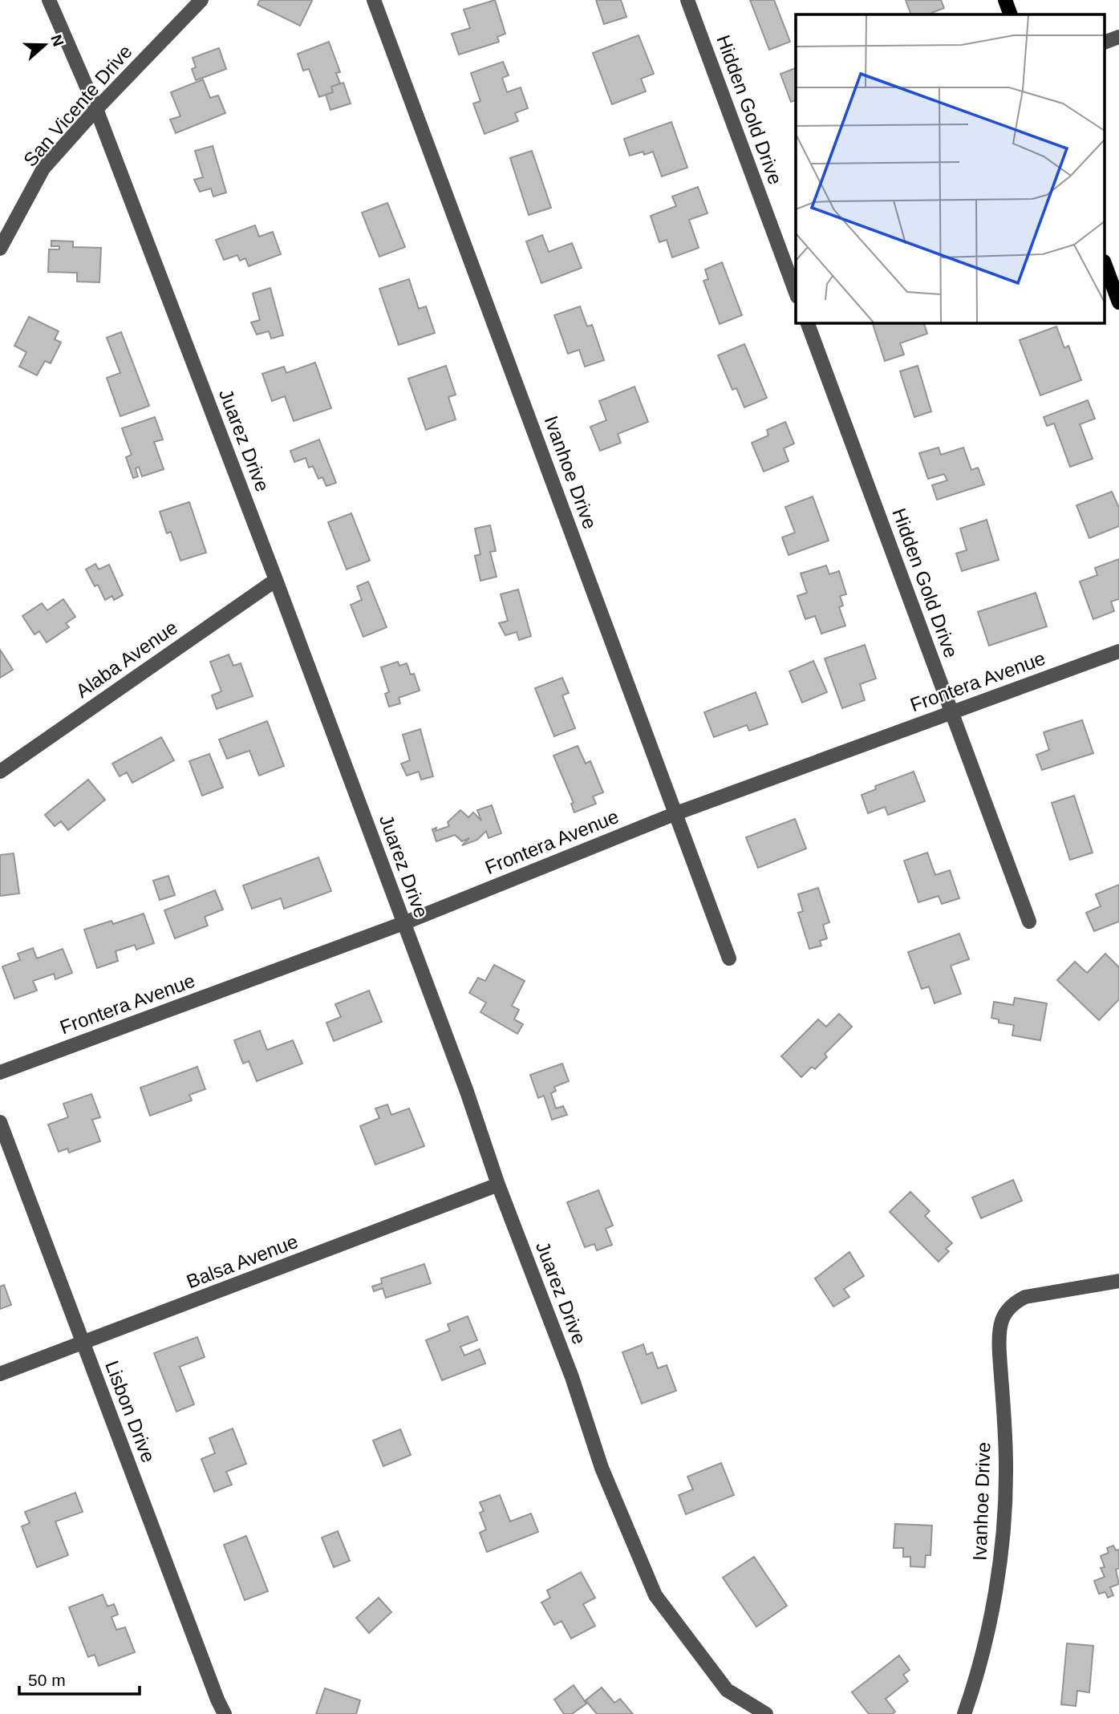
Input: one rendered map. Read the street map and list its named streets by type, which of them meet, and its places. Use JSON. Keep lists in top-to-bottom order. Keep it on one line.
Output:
{"streets":{"street":["San Vicente Drive","Hidden Gold Drive","Juarez Drive","Ivanhoe Drive","Alaba Avenue","Frontera Avenue","Balsa Avenue","Lisbon Drive"]},"crossings":[["San Vicente Drive","Juarez Drive"],["Hidden Gold Drive","Frontera Avenue"],["Juarez Drive","Alaba Avenue"],["Juarez Drive","Frontera Avenue"],["Juarez Drive","Balsa Avenue"],["Ivanhoe Drive","Frontera Avenue"],["Balsa Avenue","Lisbon Drive"]],"scale_bar":"50 m","north":"right"}
